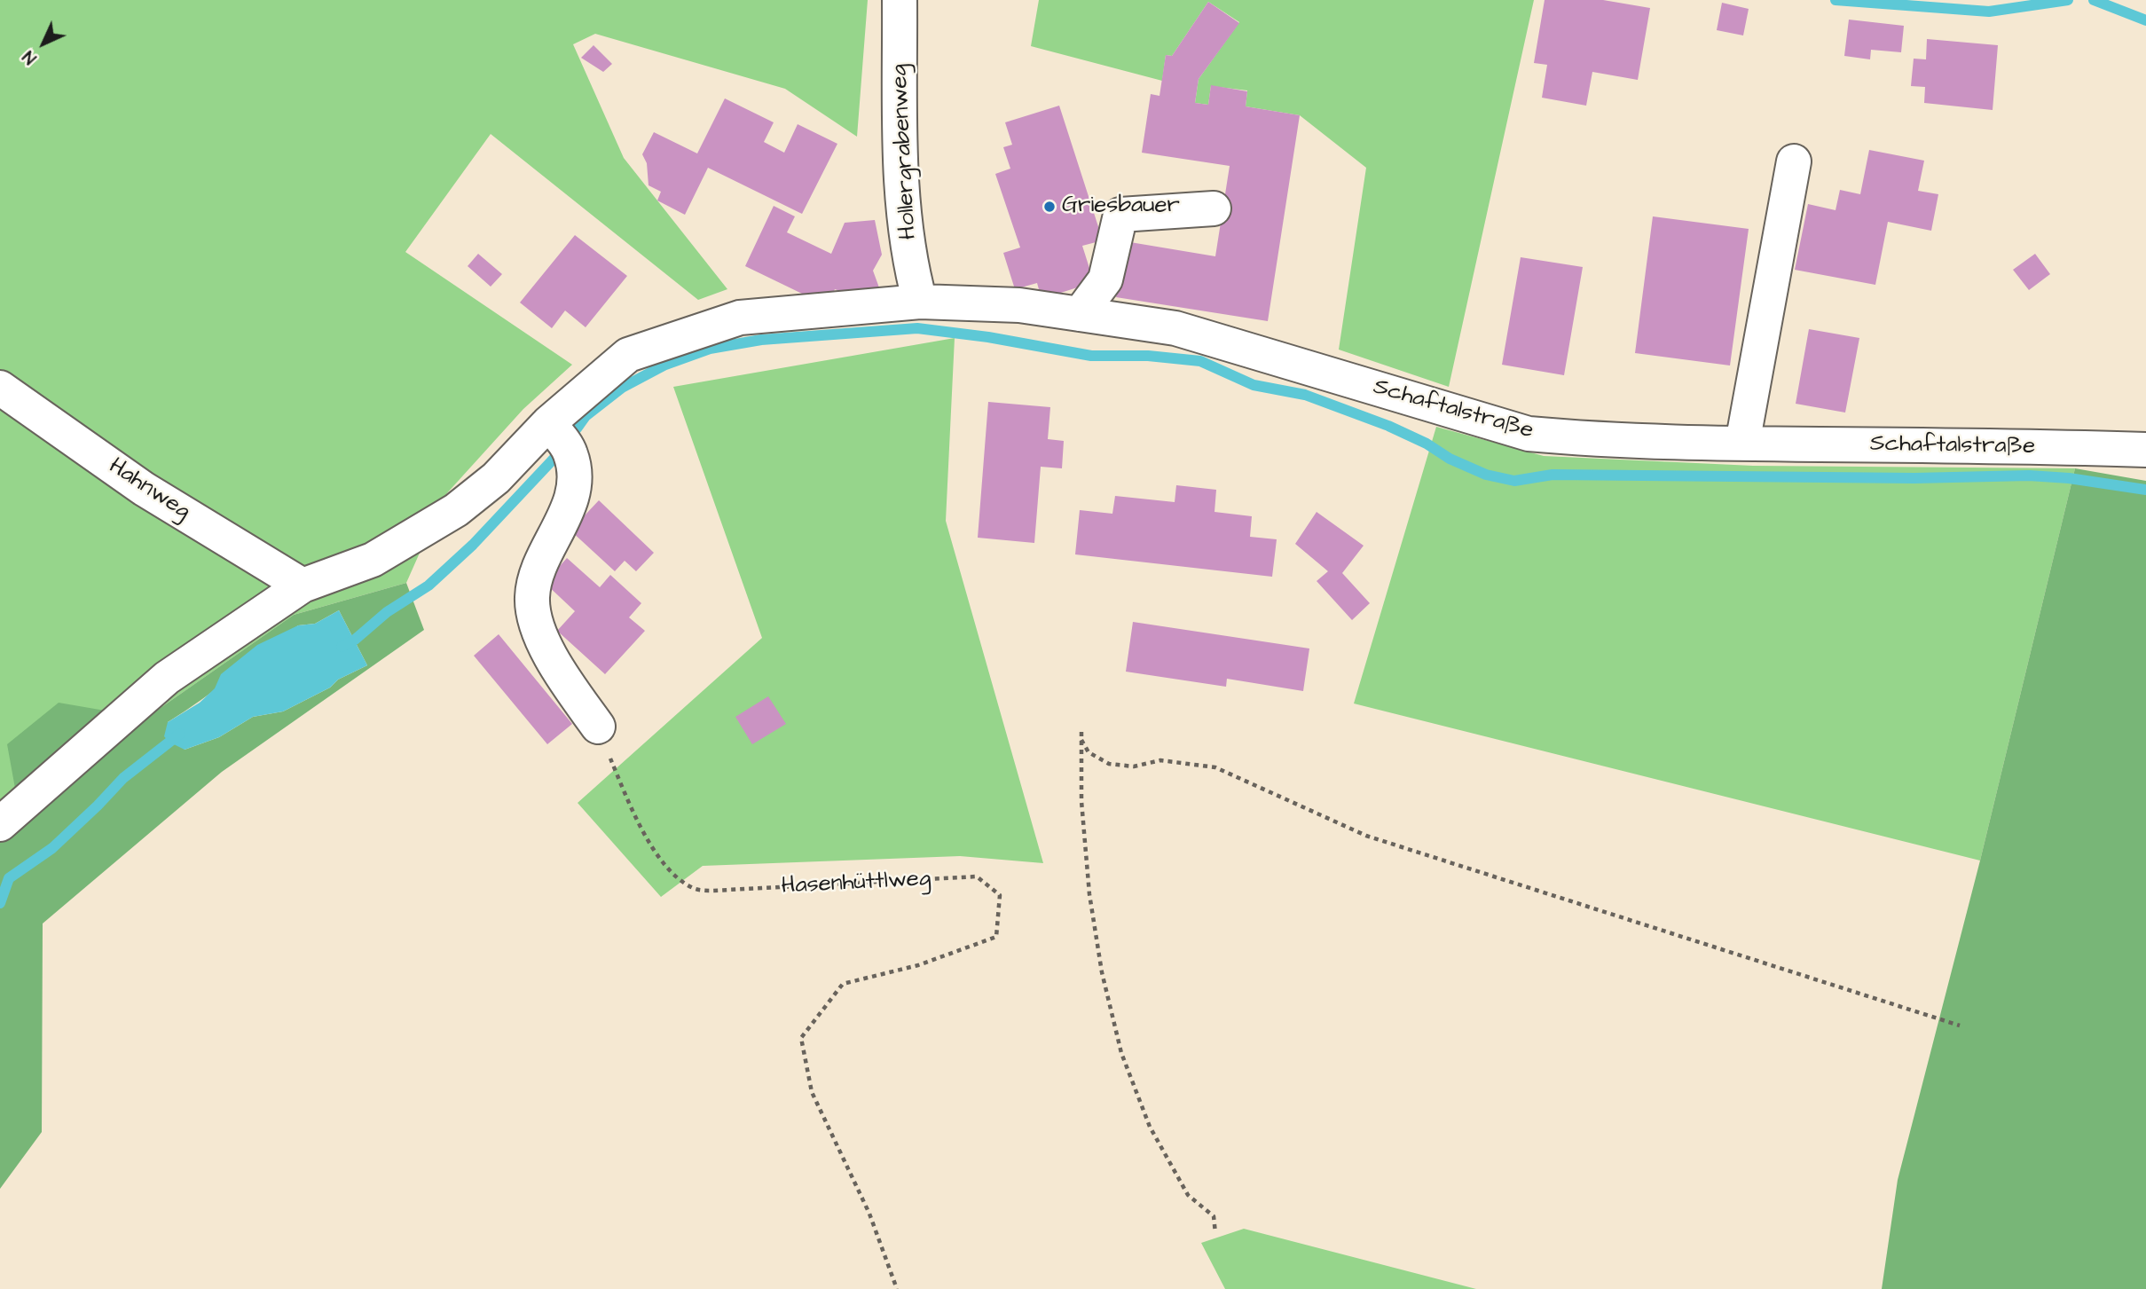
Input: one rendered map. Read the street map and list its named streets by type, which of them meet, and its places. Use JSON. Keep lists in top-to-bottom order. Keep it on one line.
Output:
{"streets":{"street":["Hollergrabenweg","Schaftalstraße","Hahnweg"],"path":["Hasenhüttlweg"]},"crossings":[["Hollergrabenweg","Schaftalstraße"],["Schaftalstraße","Hahnweg"]],"places":["Griesbauer"],"north":"bottom left"}
